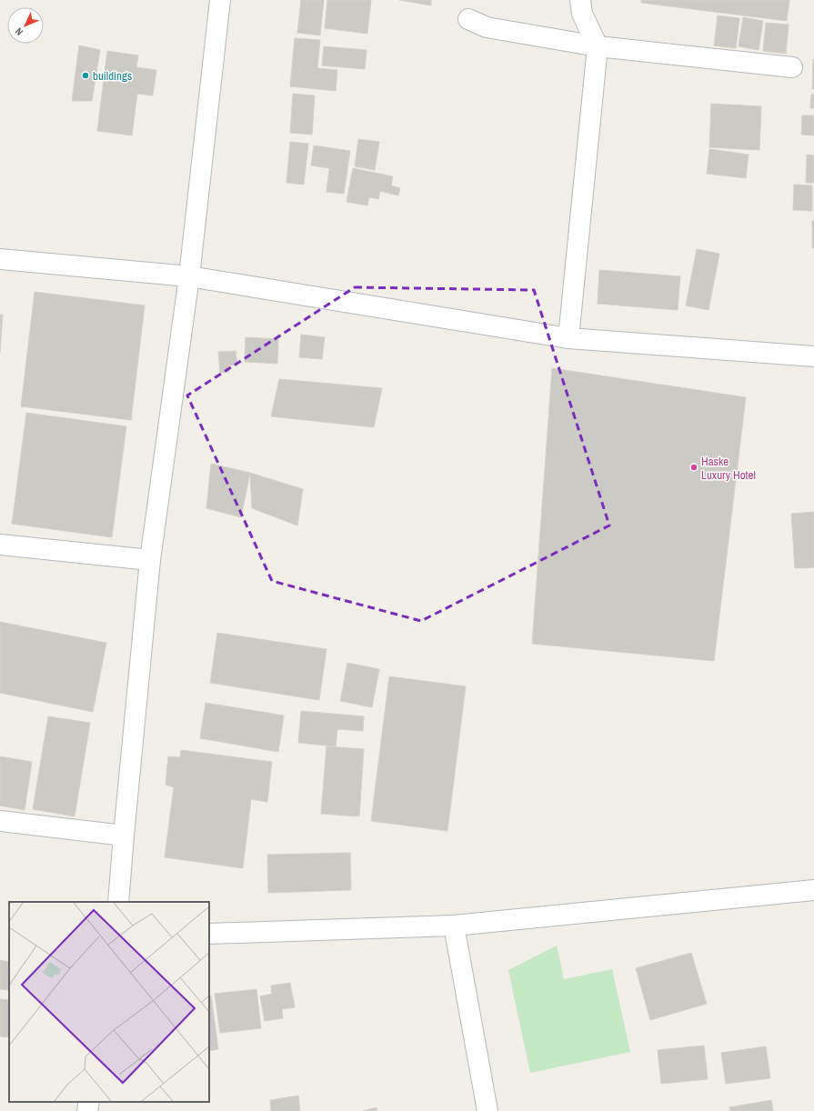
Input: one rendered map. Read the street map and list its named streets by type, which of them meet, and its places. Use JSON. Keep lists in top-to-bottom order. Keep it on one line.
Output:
{"places":["buildings","Haske Luxury Hotel"],"north":"bottom left"}
